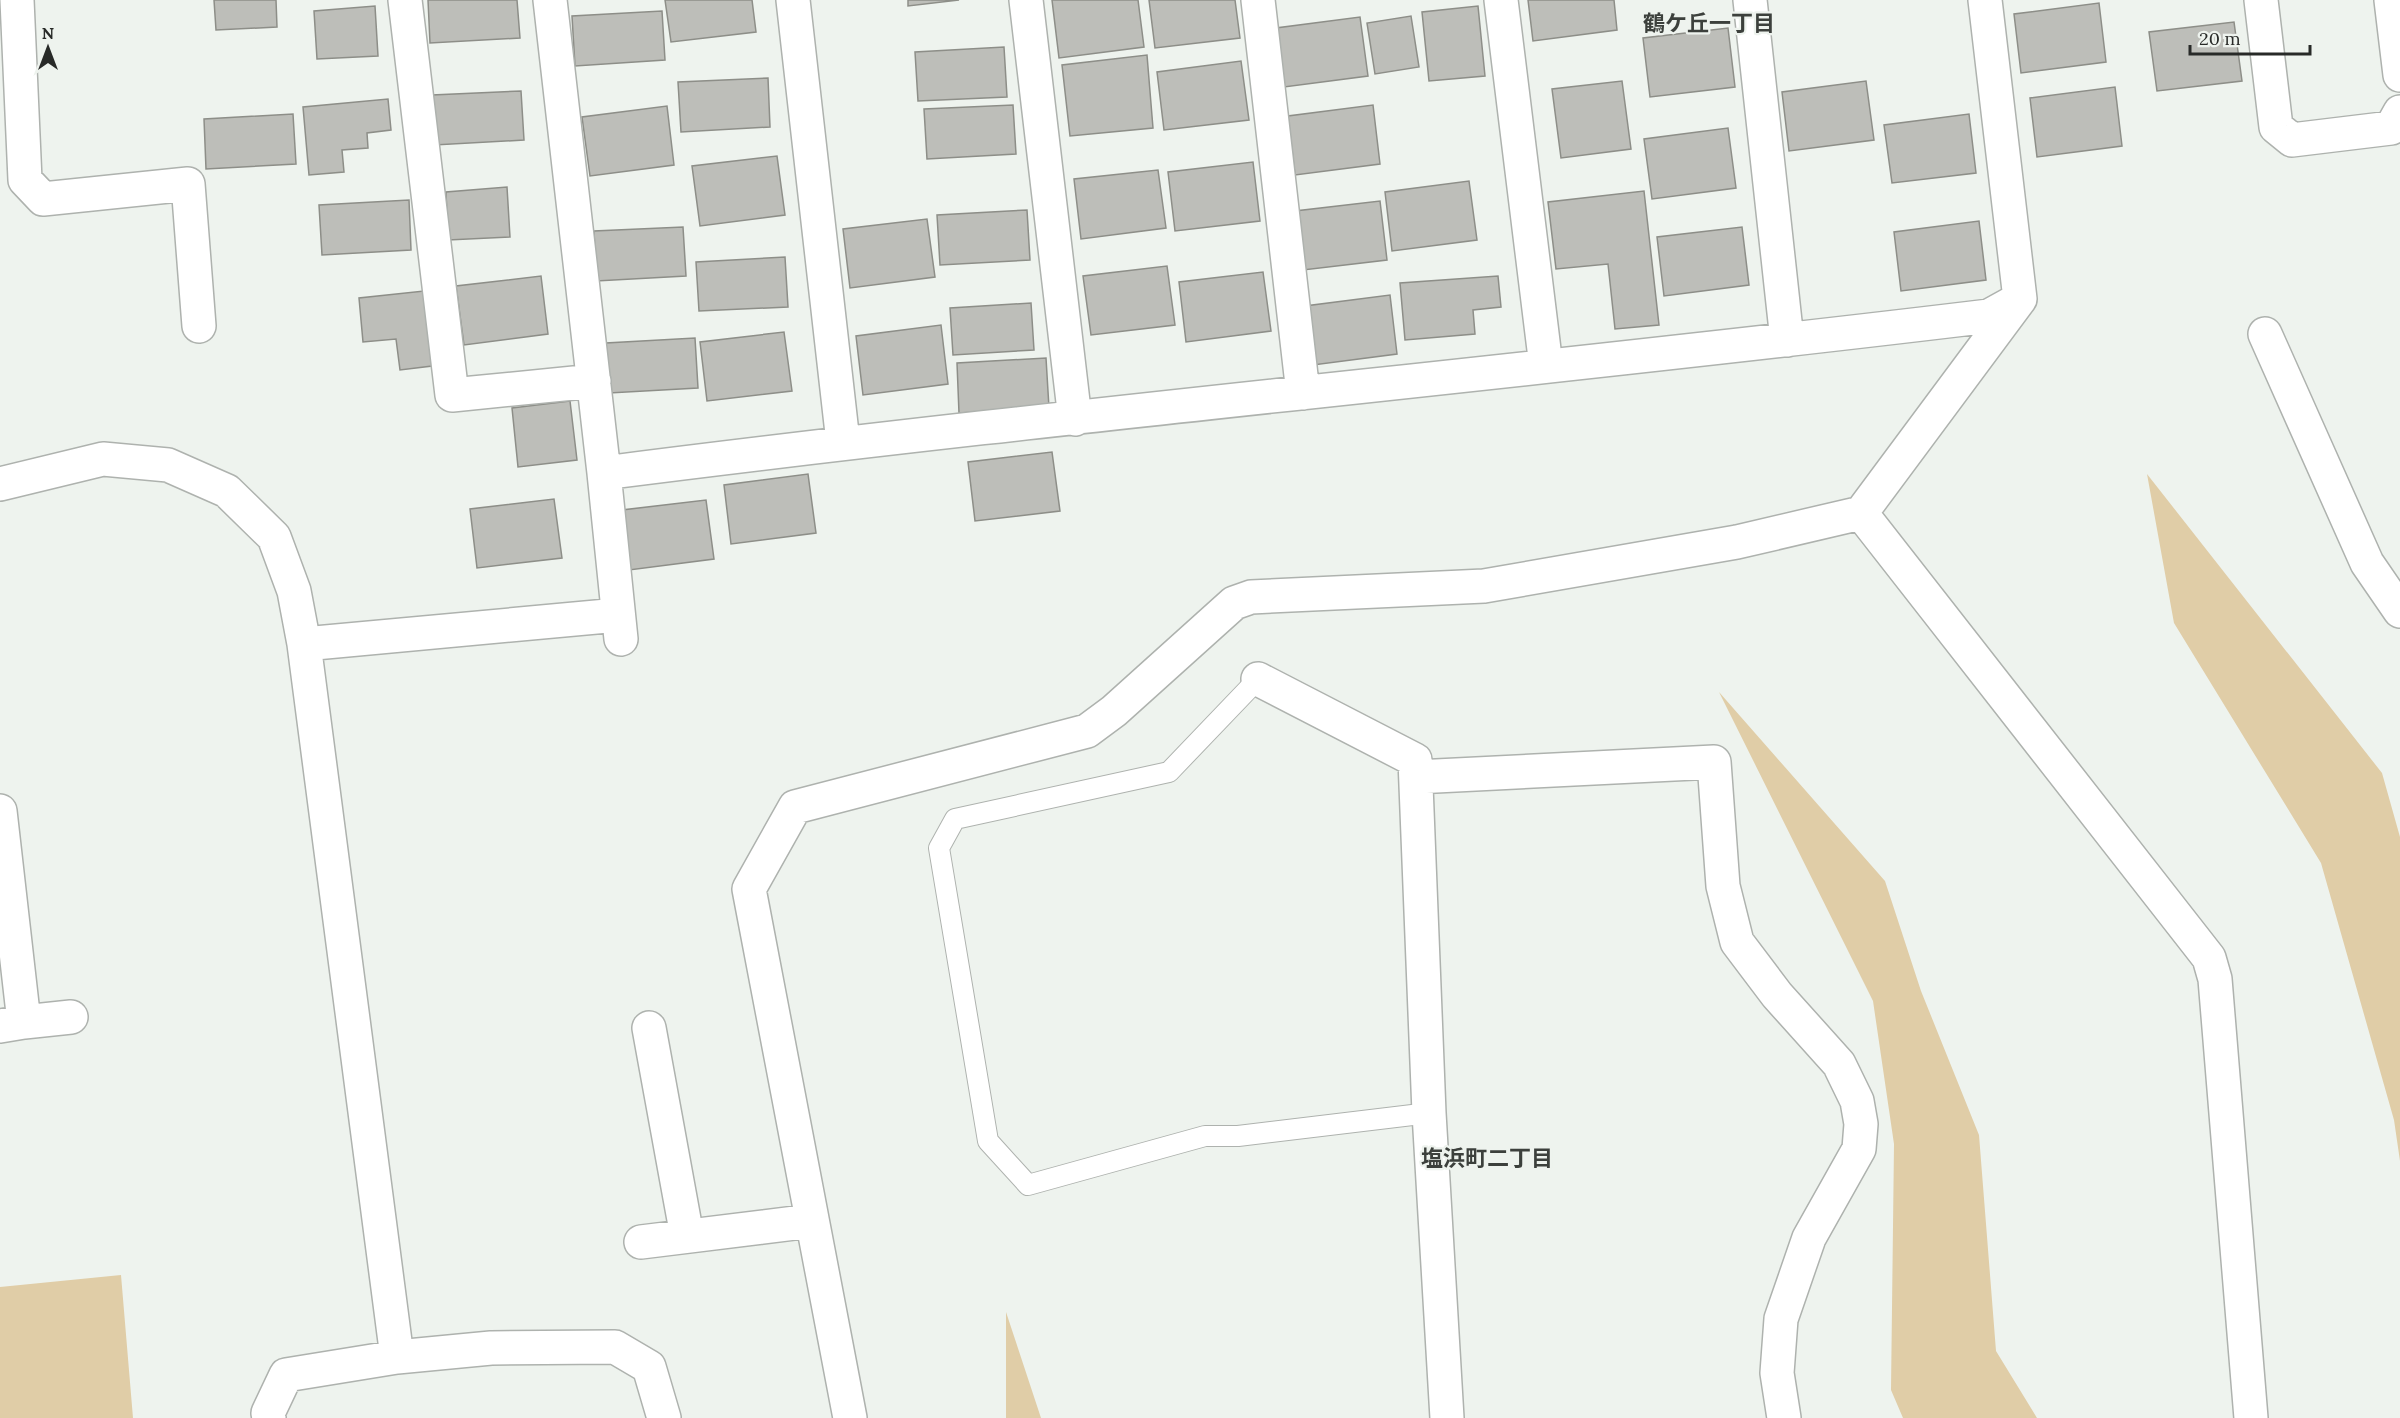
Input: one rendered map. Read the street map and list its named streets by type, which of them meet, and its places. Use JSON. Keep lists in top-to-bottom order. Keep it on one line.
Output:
{"districts":["鶴ケ丘一丁目","塩浜町二丁目"],"scale_bar":"20 m","north":"top"}
